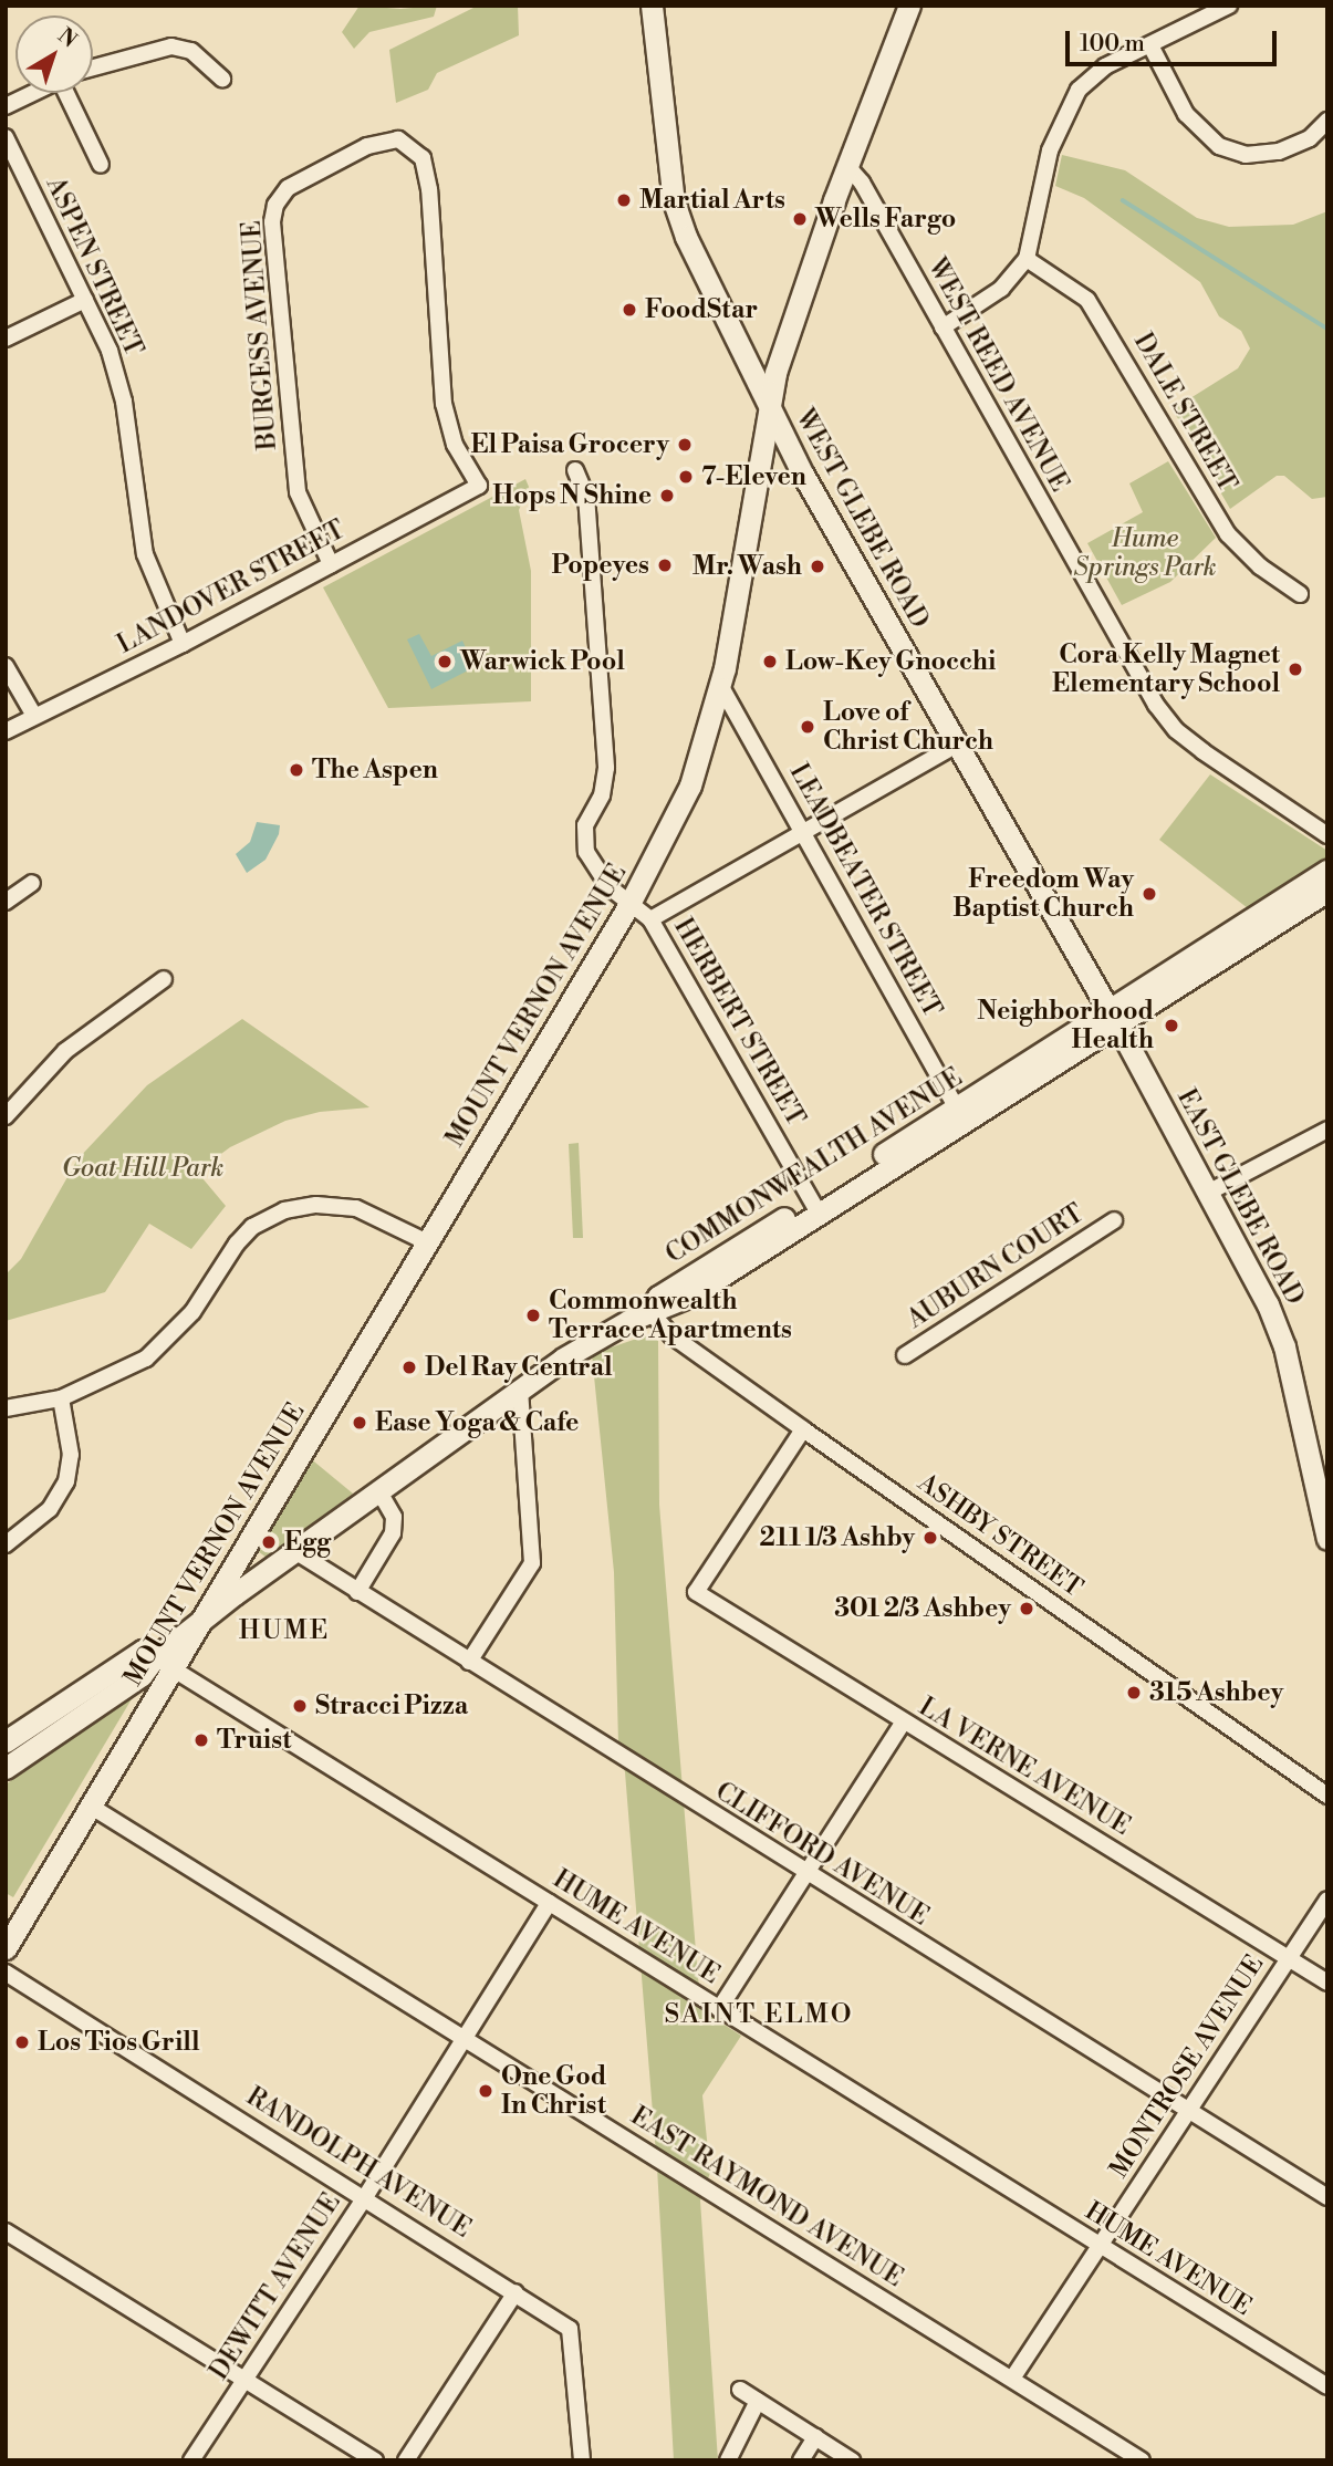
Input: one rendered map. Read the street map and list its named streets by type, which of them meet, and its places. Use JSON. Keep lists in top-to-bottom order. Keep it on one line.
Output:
{"streets":{"main road":["WEST GLEBE ROAD","MOUNT VERNON AVENUE","COMMONWEALTH AVENUE","EAST GLEBE ROAD"],"street":["ASPEN STREET","BURGESS AVENUE","WEST REED AVENUE","DALE STREET","LANDOVER STREET","LEADBEATER STREET","HERBERT STREET","AUBURN COURT","ASHBY STREET","LA VERNE AVENUE","CLIFFORD AVENUE","HUME AVENUE","MONTROSE AVENUE","RANDOLPH AVENUE","EAST RAYMOND AVENUE","DEWITT AVENUE"]},"crossings":[["ASPEN STREET","LANDOVER STREET"],["BURGESS AVENUE","LANDOVER STREET"],["WEST REED AVENUE","MOUNT VERNON AVENUE"],["WEST GLEBE ROAD","MOUNT VERNON AVENUE"],["WEST GLEBE ROAD","COMMONWEALTH AVENUE"],["WEST GLEBE ROAD","EAST GLEBE ROAD"],["LEADBEATER STREET","MOUNT VERNON AVENUE"],["LEADBEATER STREET","COMMONWEALTH AVENUE"],["MOUNT VERNON AVENUE","HERBERT STREET"],["MOUNT VERNON AVENUE","COMMONWEALTH AVENUE"],["MOUNT VERNON AVENUE","HUME AVENUE"],["MOUNT VERNON AVENUE","EAST RAYMOND AVENUE"],["HERBERT STREET","COMMONWEALTH AVENUE"],["COMMONWEALTH AVENUE","EAST GLEBE ROAD"],["COMMONWEALTH AVENUE","ASHBY STREET"],["COMMONWEALTH AVENUE","CLIFFORD AVENUE"],["COMMONWEALTH AVENUE","HUME AVENUE"],["ASHBY STREET","LA VERNE AVENUE"],["LA VERNE AVENUE","MONTROSE AVENUE"],["CLIFFORD AVENUE","MONTROSE AVENUE"],["HUME AVENUE","MONTROSE AVENUE"],["HUME AVENUE","DEWITT AVENUE"],["MONTROSE AVENUE","EAST RAYMOND AVENUE"],["RANDOLPH AVENUE","DEWITT AVENUE"],["EAST RAYMOND AVENUE","DEWITT AVENUE"]],"districts":["HUME","SAINT ELMO"],"parks":["Hume Springs Park","Goat Hill Park"],"places":["Martial Arts","Wells Fargo","FoodStar","El Paisa Grocery","7-Eleven","Hops N Shine","Popeyes","Mr. Wash","Warwick Pool","Low-Key Gnocchi","Cora Kelly Magnet Elementary School","Love of Christ Church","The Aspen","Freedom Way Baptist Church","Neighborhood Health","Commonwealth Terrace Apartments","Del Ray Central","Ease Yoga & Cafe","211 1/3 Ashby","Egg","301 2/3 Ashbey","315 Ashbey","Stracci Pizza","Truist","Los Tios Grill","One God In Christ"],"scale_bar":"100 m","north":"top right"}
